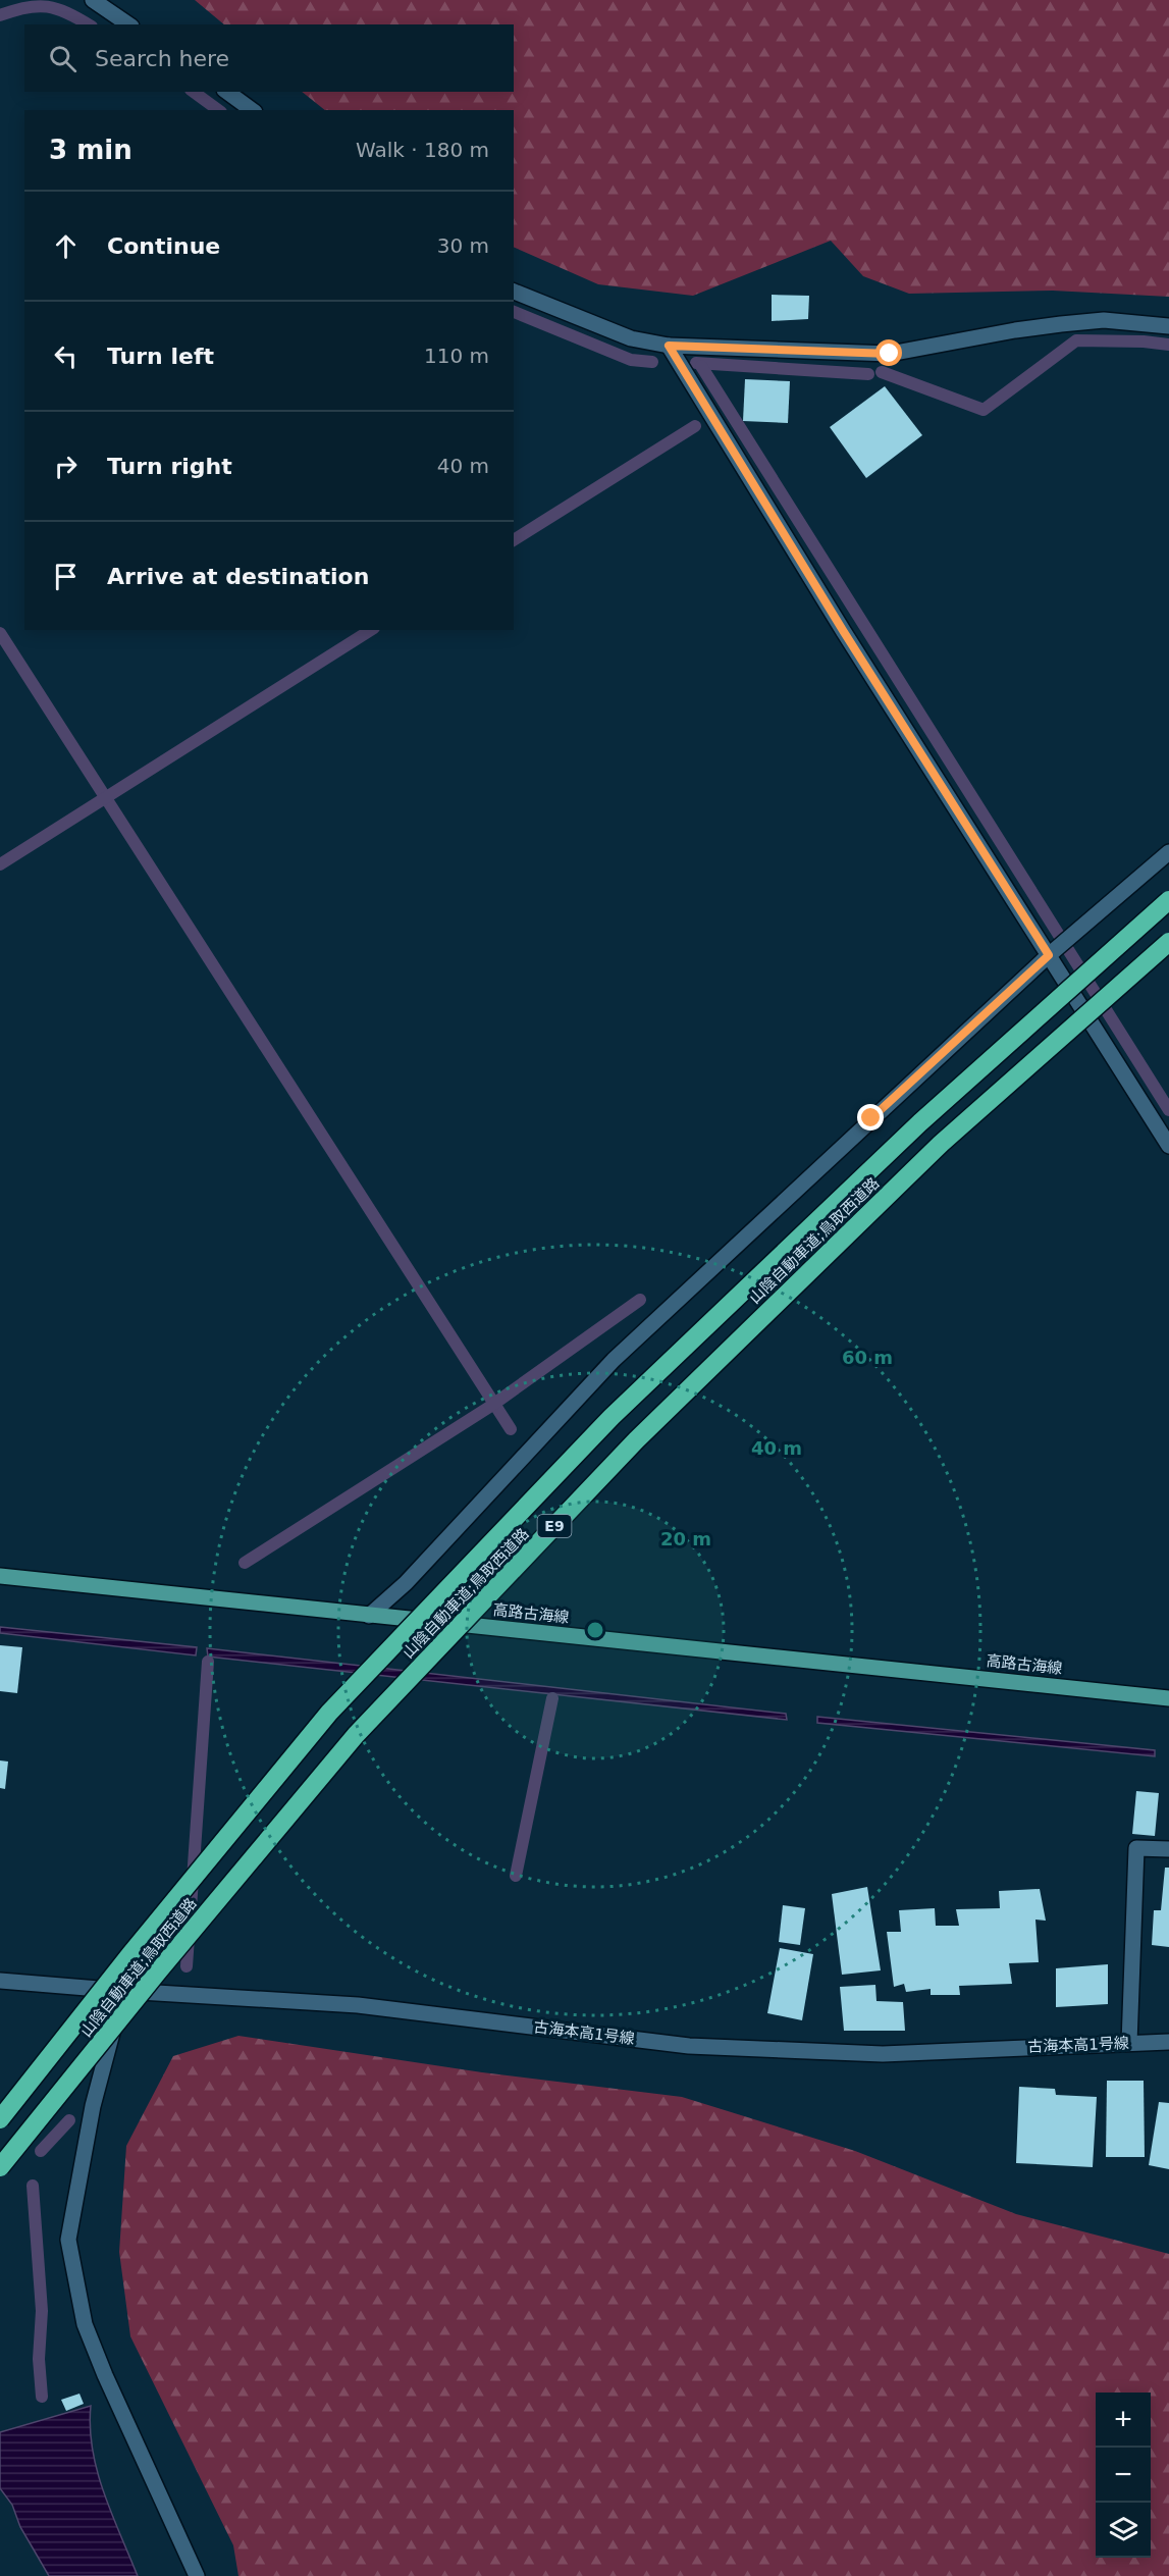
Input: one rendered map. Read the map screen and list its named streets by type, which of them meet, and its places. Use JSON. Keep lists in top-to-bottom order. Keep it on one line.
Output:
{"streets":{"highway":["山陰自動車道;鳥取西道路","E9"],"main road":["高路古海線"],"street":["古海本高1号線"]},"page":{"search":"Search here","heading":["3 min","Walk · 180 m"],"list":[["Continue","30 m"],["Turn left","110 m"],["Turn right","40 m"],"Arrive at destination"],"map_buttons":["+","−"]},"rings":["60 m","40 m","20 m"]}
